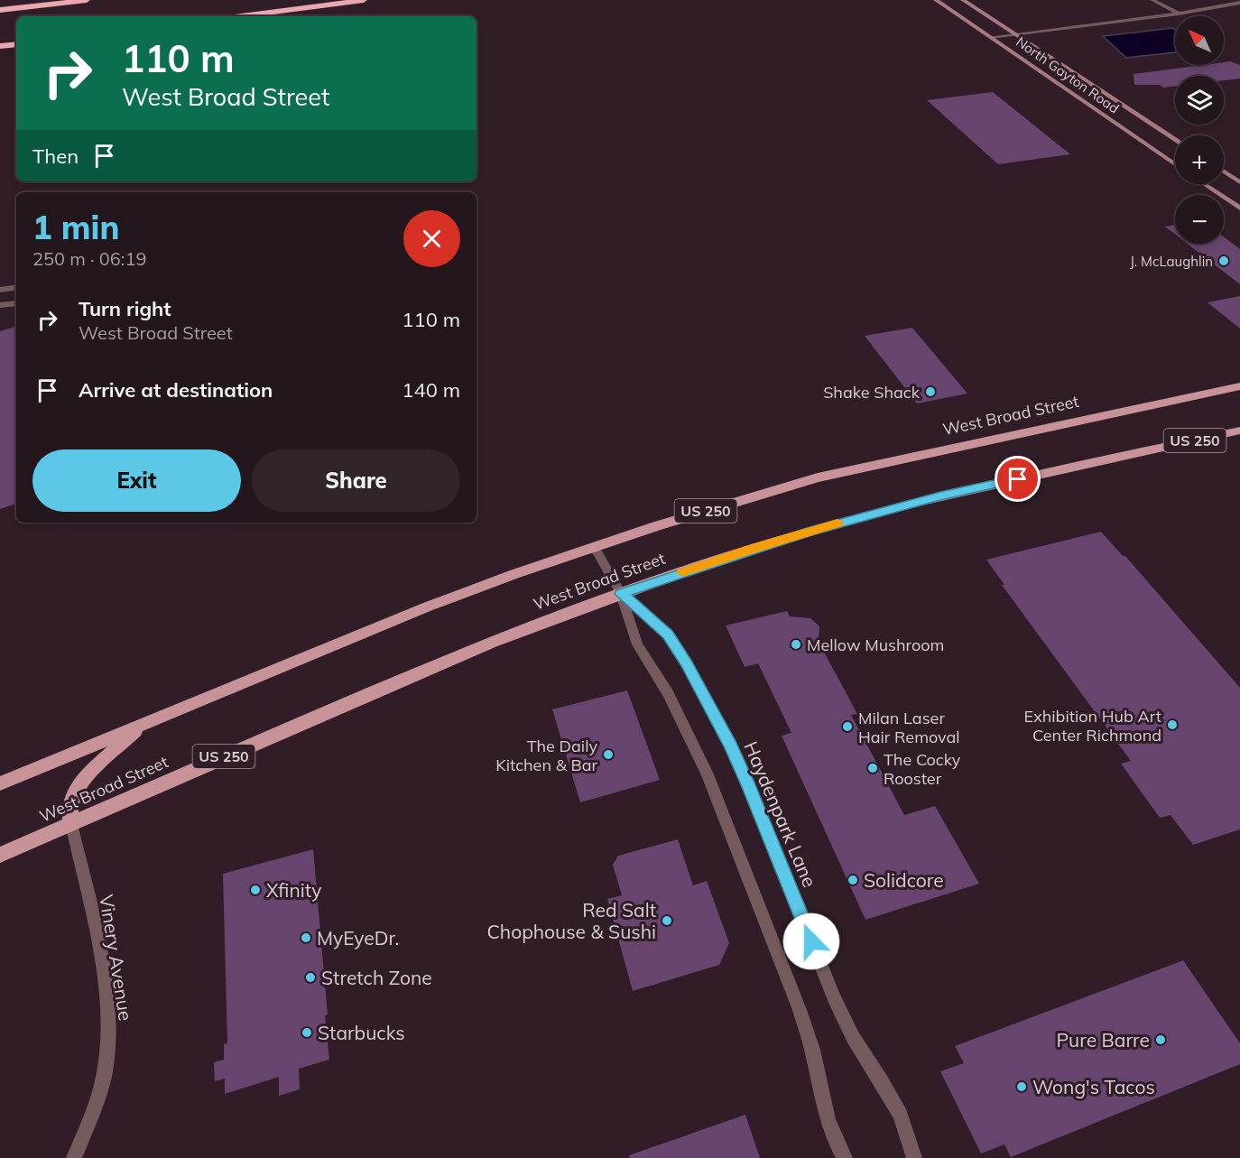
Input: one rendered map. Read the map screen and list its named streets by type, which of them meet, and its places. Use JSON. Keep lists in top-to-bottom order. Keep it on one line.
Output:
{"streets":{"main road":["North Gayton Road","West Broad Street","US 250"],"street":["Haydenpark Lane","Vinery Avenue"]},"crossings":[["West Broad Street","Haydenpark Lane"],["West Broad Street","Vinery Avenue"]],"places":["J. McLaughlin","Shake Shack","Mellow Mushroom","Exhibition Hub Art Center Richmond","Milan Laser Hair Removal","The Daily Kitchen & Bar","The Cocky Rooster","Solidcore","Xfinity","Red Salt Chophouse & Sushi","MyEyeDr.","Stretch Zone","Starbucks","Pure Barre","Wong's Tacos"],"north":"top left","page":{"map_buttons":["+","−"],"turn":["110 m","West Broad Street"],"then":"Then","heading":["1 min","250 m · 06:19"],"list":[{"name":"Turn right","note":"West Broad Street","value":"110 m"},{"name":"Arrive at destination","value":"140 m"}],"buttons":["Exit","Share"]}}
